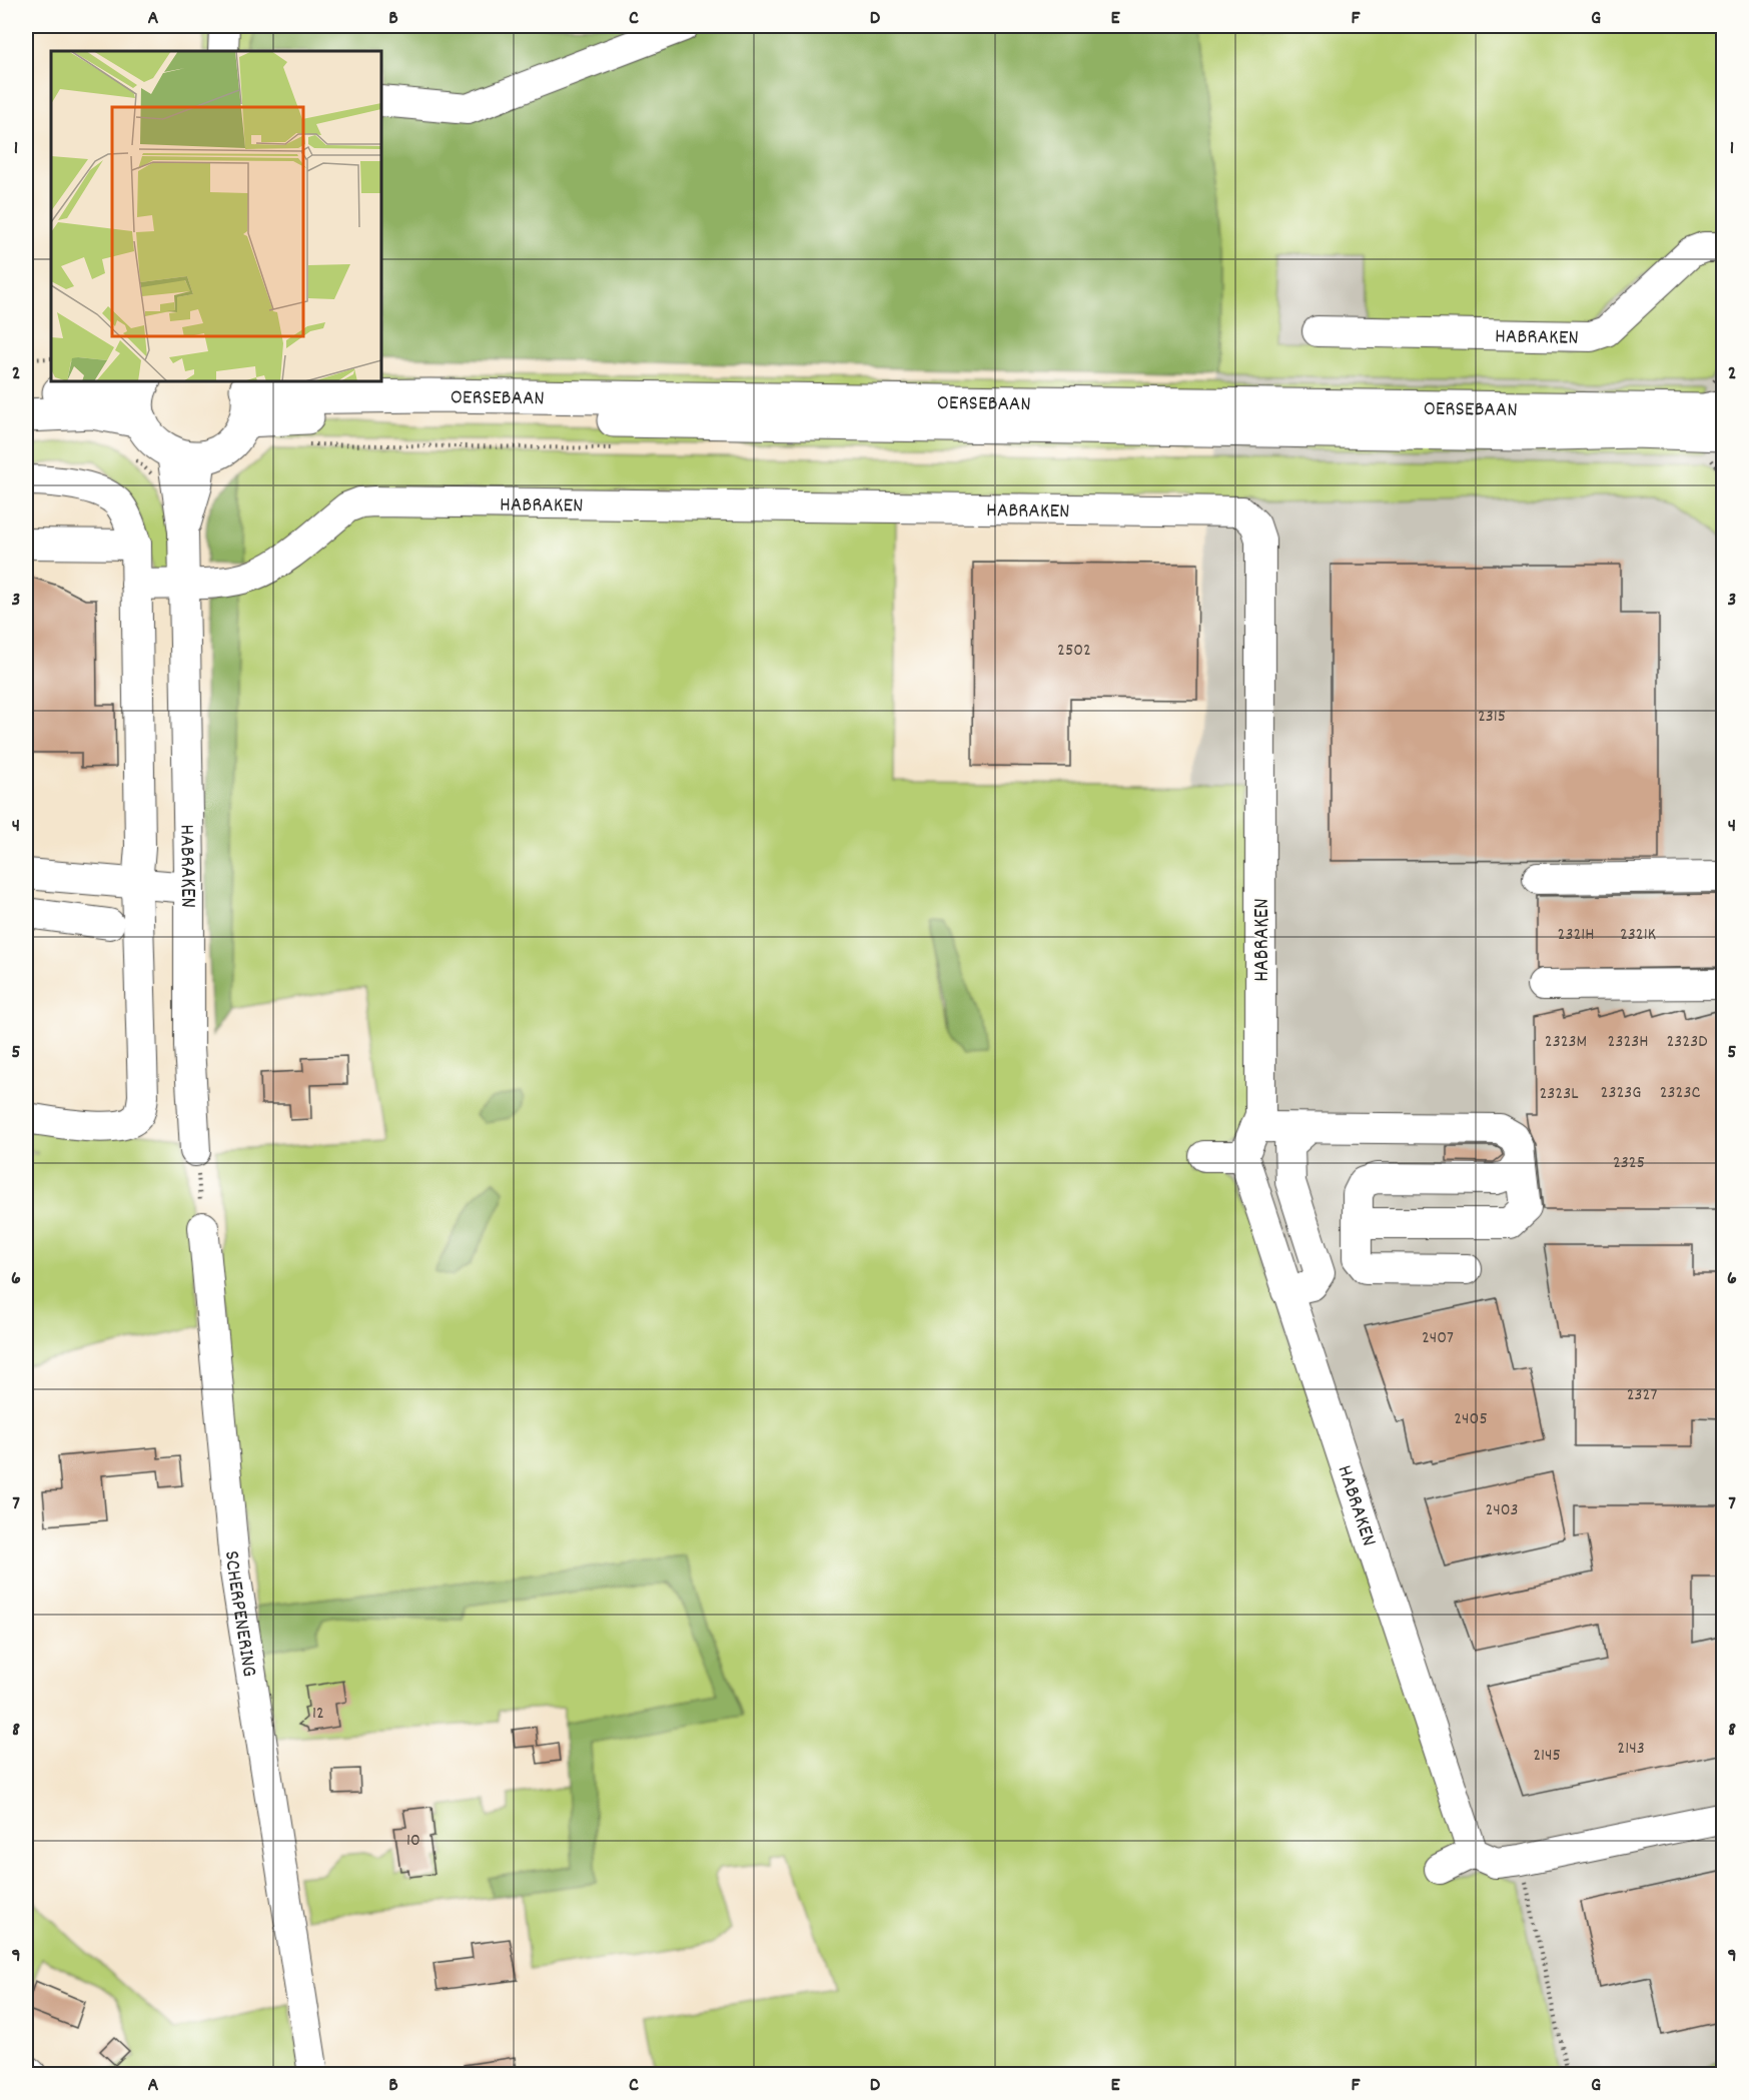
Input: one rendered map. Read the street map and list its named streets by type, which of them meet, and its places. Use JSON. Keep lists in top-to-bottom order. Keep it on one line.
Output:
{"streets":{"main road":["OERSEBAAN"],"street":["HABRAKEN","SCHERPENERING"]},"house_numbers":["2502","2315","2321H","2321K","2323M","2323H","2323D","2323G","2323C","2323L","2325","2407","2327","2405","2403","12","2143","2145","10"],"grid":{"columns":["A","B","C","D","E","F","G"],"rows":["1","2","3","4","5","6","7","8","9"]}}
